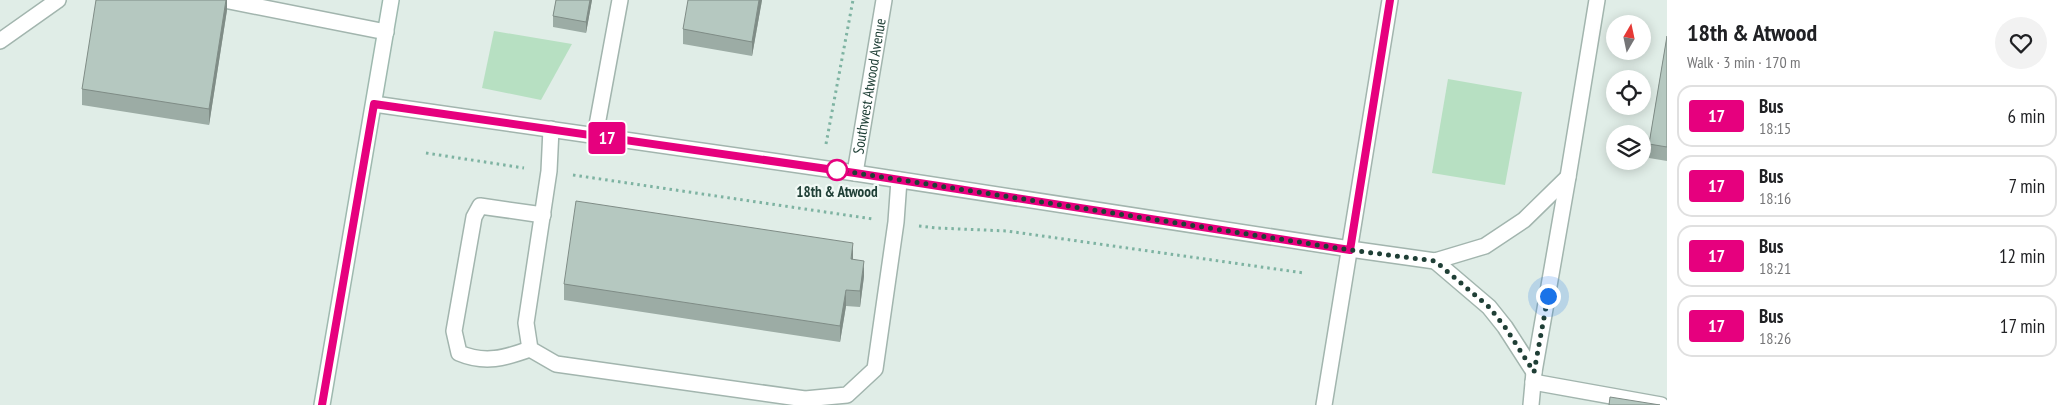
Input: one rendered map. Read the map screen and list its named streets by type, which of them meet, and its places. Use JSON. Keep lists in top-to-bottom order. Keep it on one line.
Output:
{"streets":{"street":["Southwest Atwood Avenue"]},"places":["18th & Atwood"],"lines":["bus line 17"],"north":"top","page":{"on_map":"17","heading":["18th & Atwood","Walk · 3 min · 170 m"],"list":[{"mark":"17","name":"Bus","note":"18:15","value":"6 min"},{"mark":"17","name":"Bus","note":"18:16","value":"7 min"},{"mark":"17","name":"Bus","note":"18:21","value":"12 min"},{"mark":"17","name":"Bus","note":"18:26","value":"17 min"}]}}
